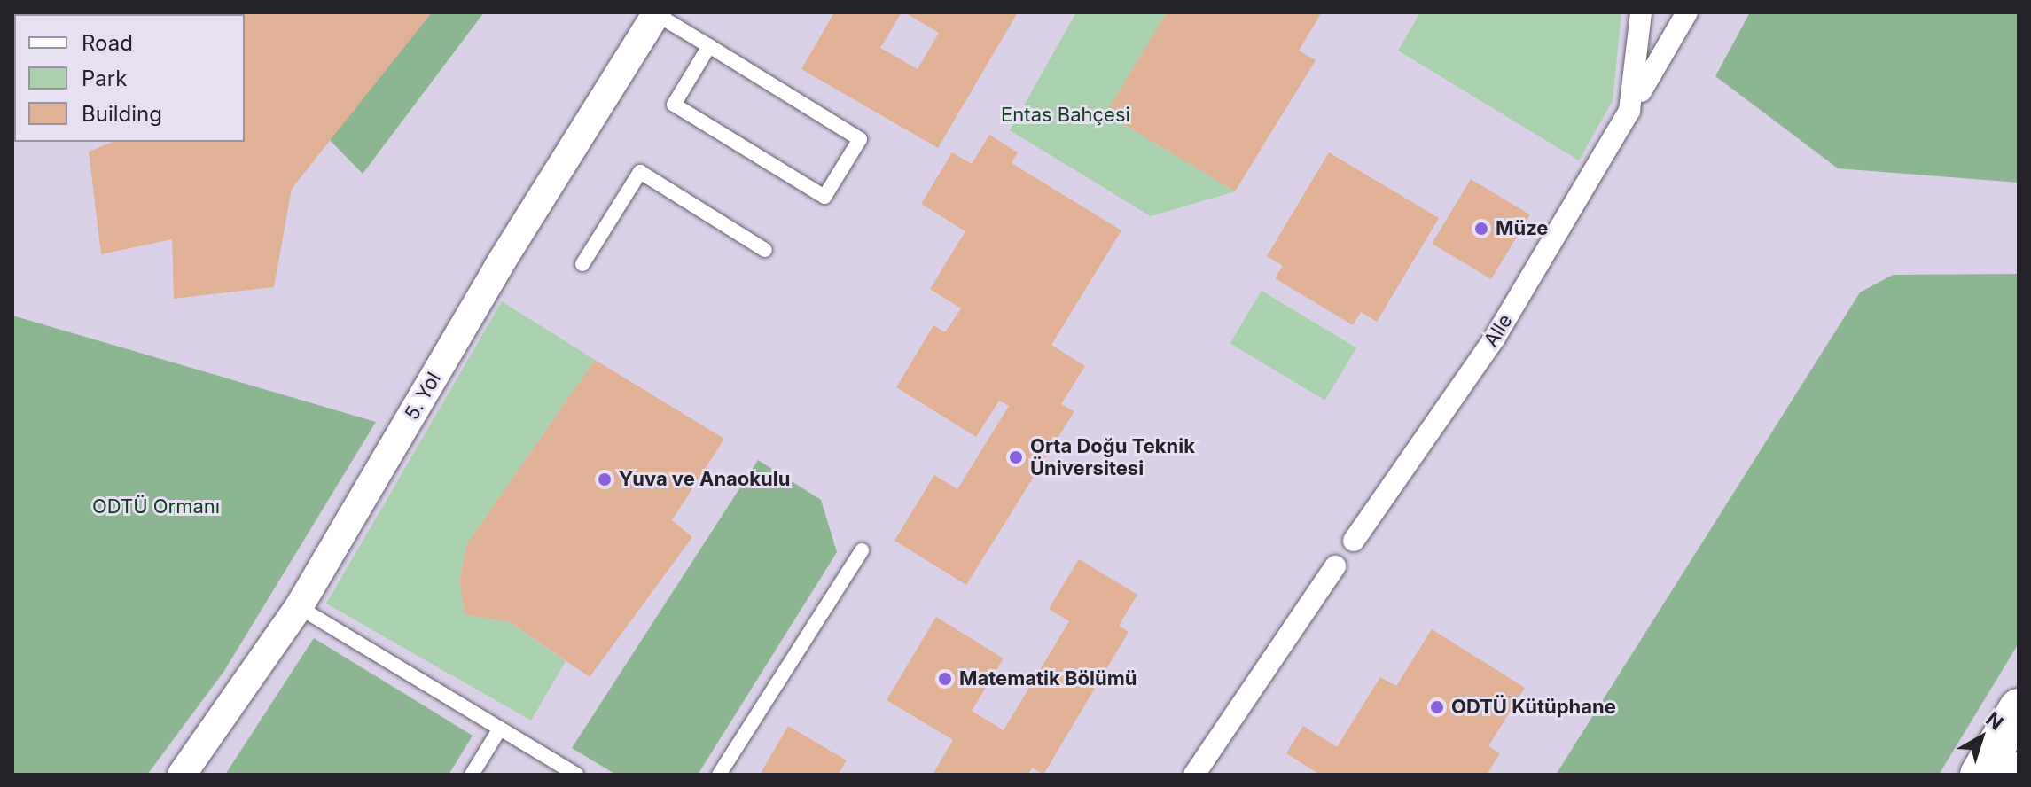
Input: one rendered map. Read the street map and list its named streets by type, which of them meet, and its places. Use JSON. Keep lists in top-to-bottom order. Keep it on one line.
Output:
{"streets":{"street":["Alle","5. Yol"]},"parks":["Entas Bahçesi","ODTÜ Ormanı"],"places":["Müze","Orta Doğu Teknik Üniversitesi","Yuva ve Anaokulu","Matematik Bölümü","ODTÜ Kütüphane"],"legend":["Road","Park","Building"],"north":"top right"}
